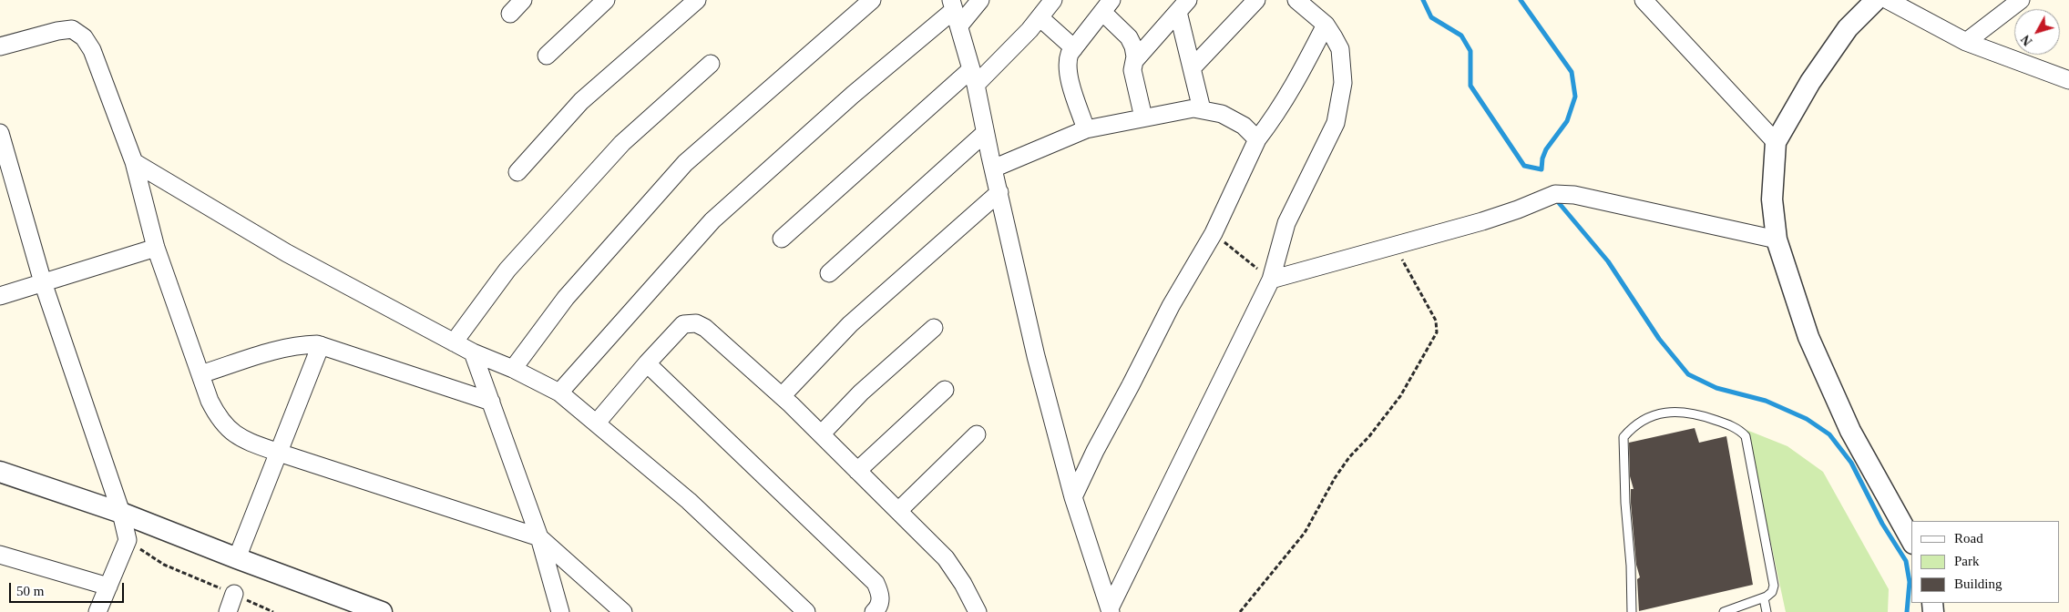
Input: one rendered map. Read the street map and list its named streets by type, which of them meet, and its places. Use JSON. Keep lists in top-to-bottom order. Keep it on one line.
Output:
{"legend":["Road","Park","Building"],"scale_bar":"50 m","north":"bottom left"}
